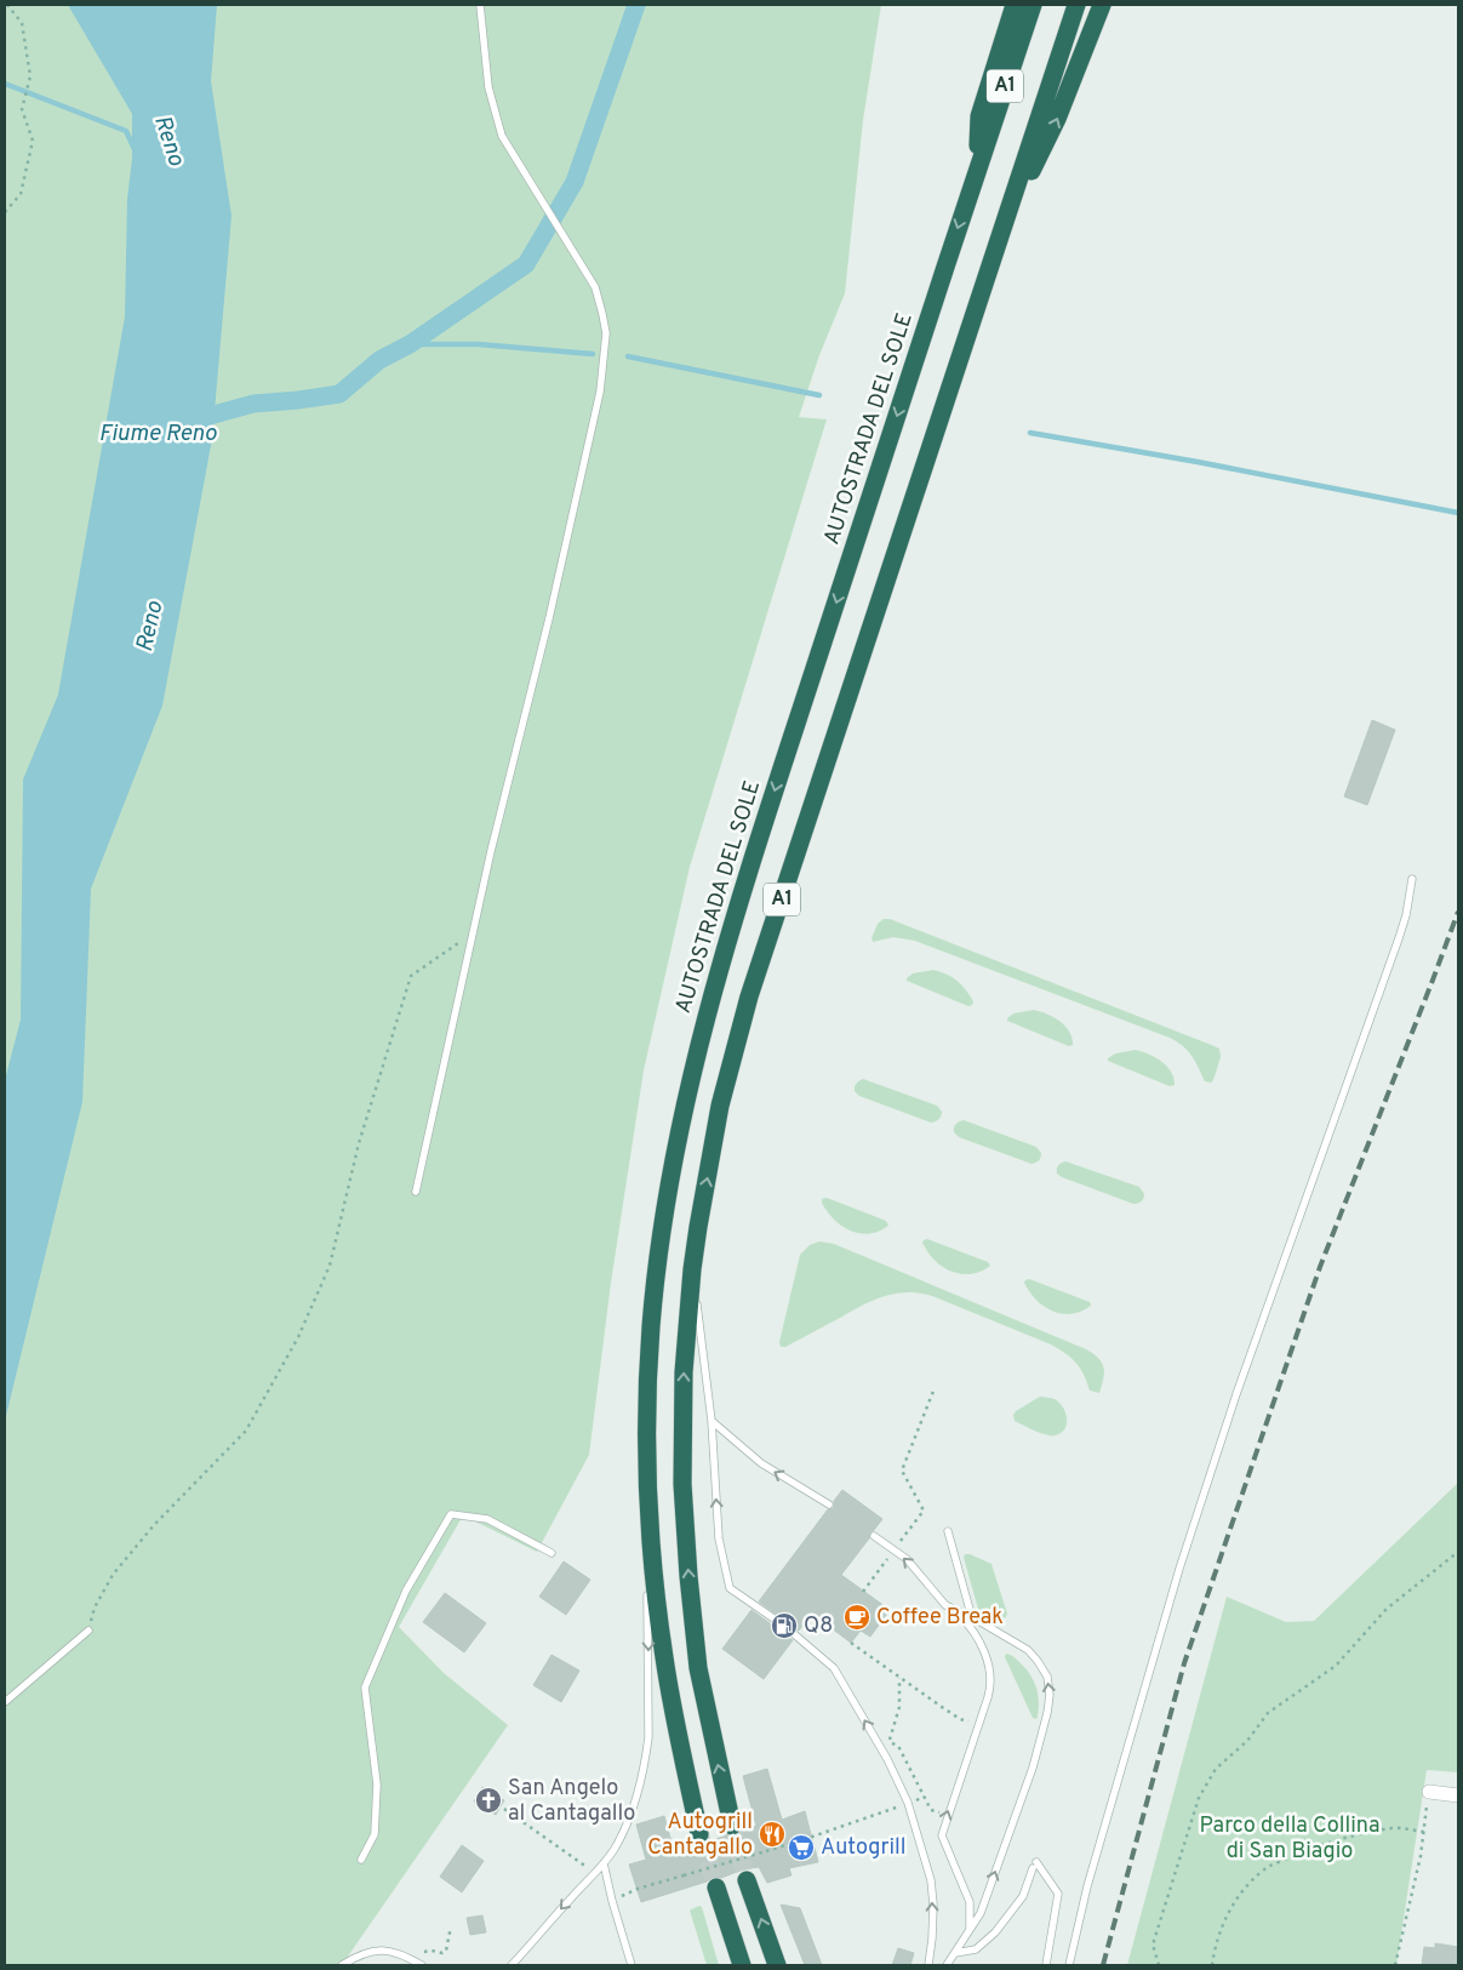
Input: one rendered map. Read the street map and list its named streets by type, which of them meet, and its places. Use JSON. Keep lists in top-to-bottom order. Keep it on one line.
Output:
{"streets":{"highway":["A1","AUTOSTRADA DEL SOLE"]},"water":["Reno","Fiume Reno"],"parks":["Parco della Collina di San Biagio"],"places":{"cafe":["Coffee Break"],"fuel station":["Q8"],"church":["San Angelo al Cantagallo"],"restaurant":["Autogrill Cantagallo"],"supermarket":["Autogrill"]}}
